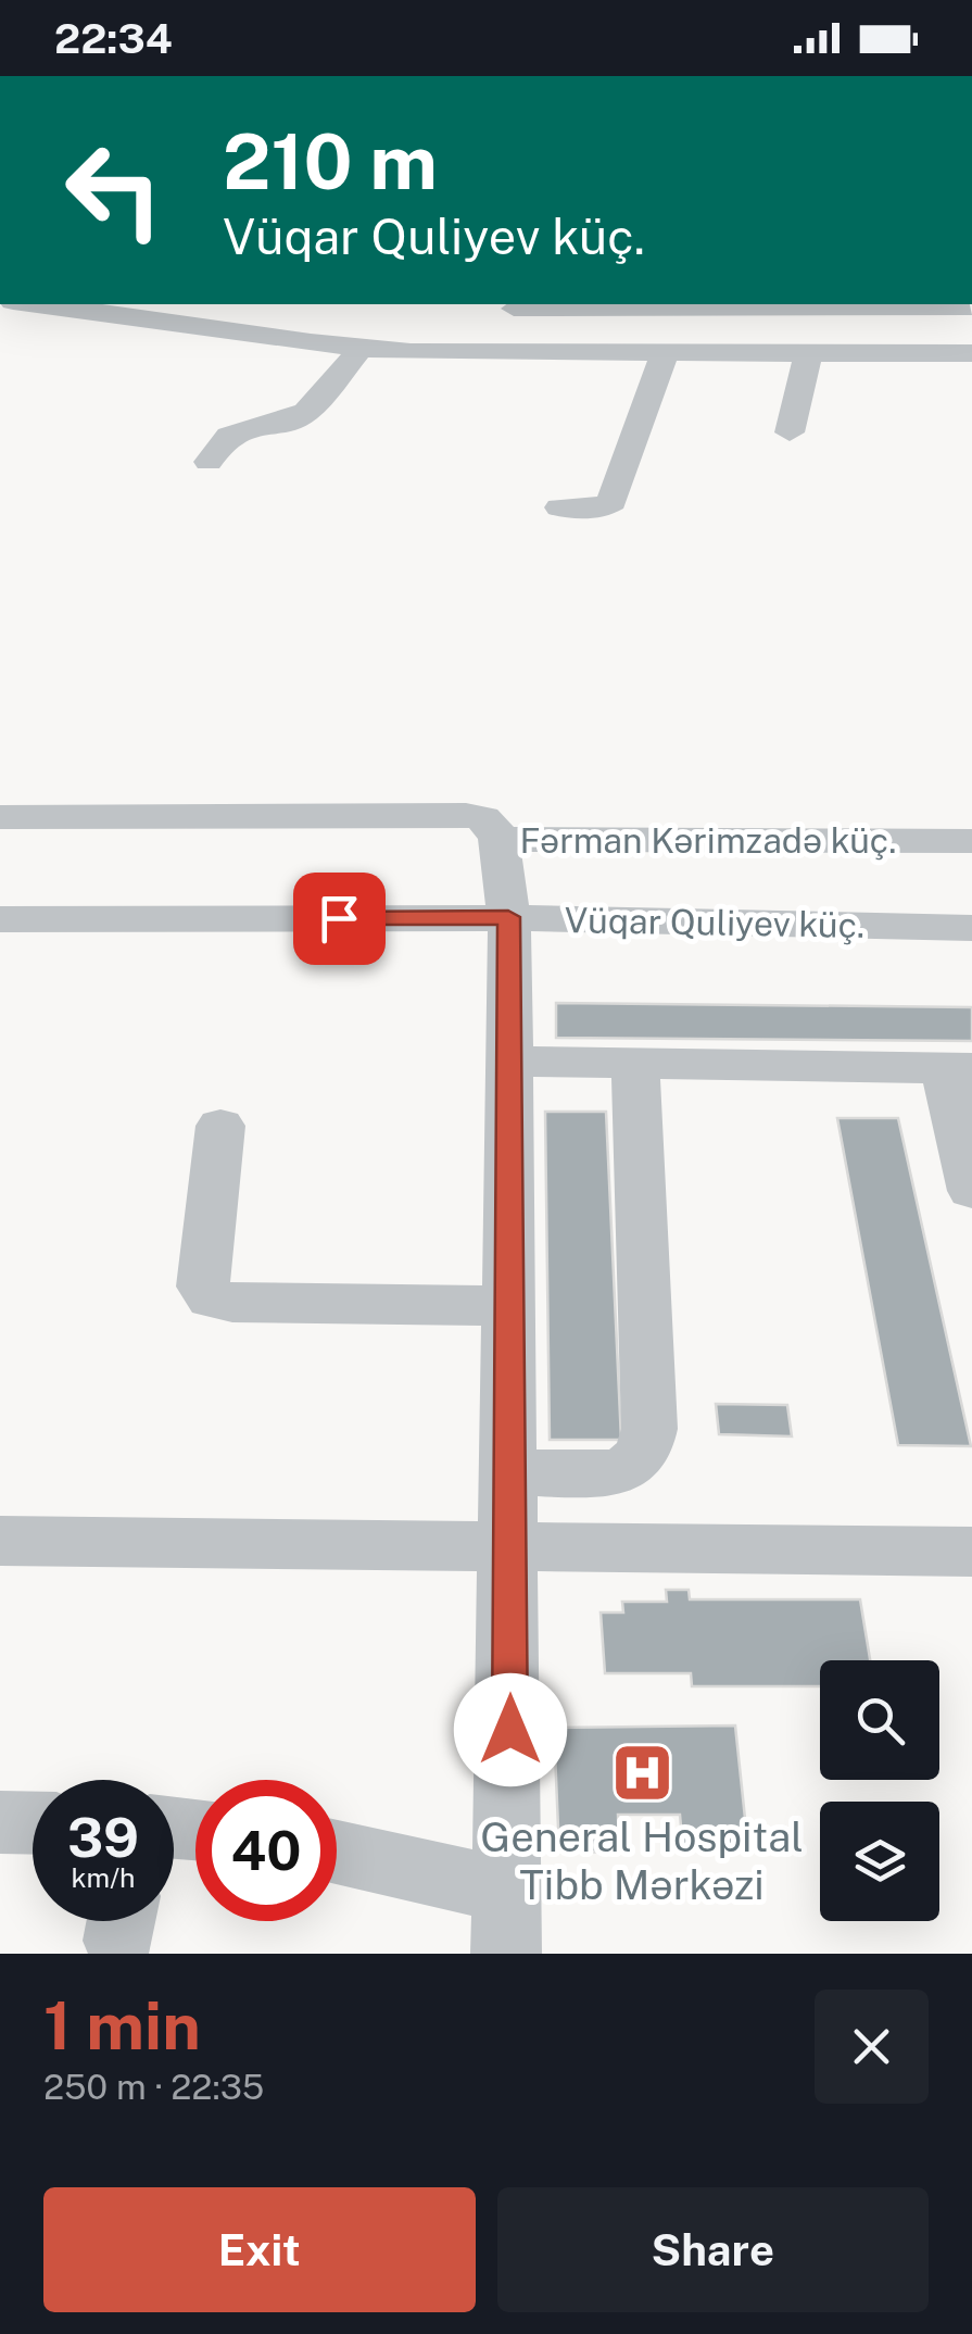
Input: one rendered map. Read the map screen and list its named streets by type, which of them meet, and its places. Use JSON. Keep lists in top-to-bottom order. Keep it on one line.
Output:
{"streets":{"street":["Fərman Kərimzadə küç.","Vüqar Quliyev küç."]},"places":{"hospital":["General Hospital Tibb Mərkəzi"]},"page":{"status":"22:34","turn":["210 m","Vüqar Quliyev küç."],"speed":"39 km/h","limit":"40","heading":["1 min","250 m · 22:35"],"buttons":["Exit","Share"]}}
